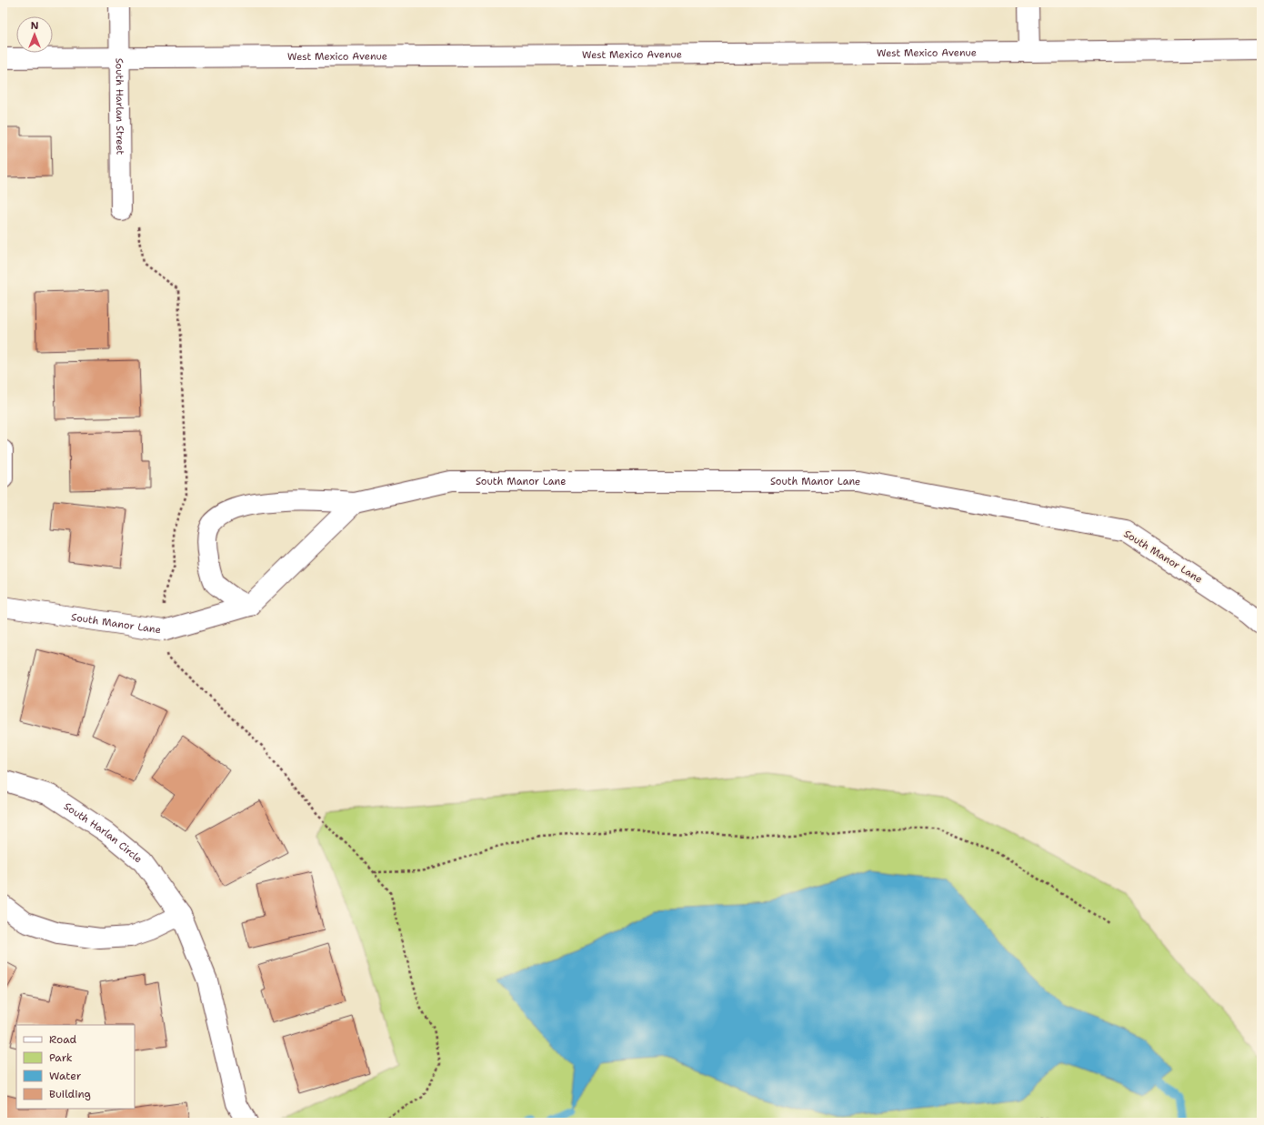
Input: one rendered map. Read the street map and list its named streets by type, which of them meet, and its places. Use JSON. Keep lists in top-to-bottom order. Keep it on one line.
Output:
{"streets":{"street":["West Mexico Avenue","South Harlan Street","South Manor Lane","South Harlan Circle"]},"crossings":[["West Mexico Avenue","South Harlan Street"]],"legend":["Road","Park","Water","Building"],"north":"top"}
